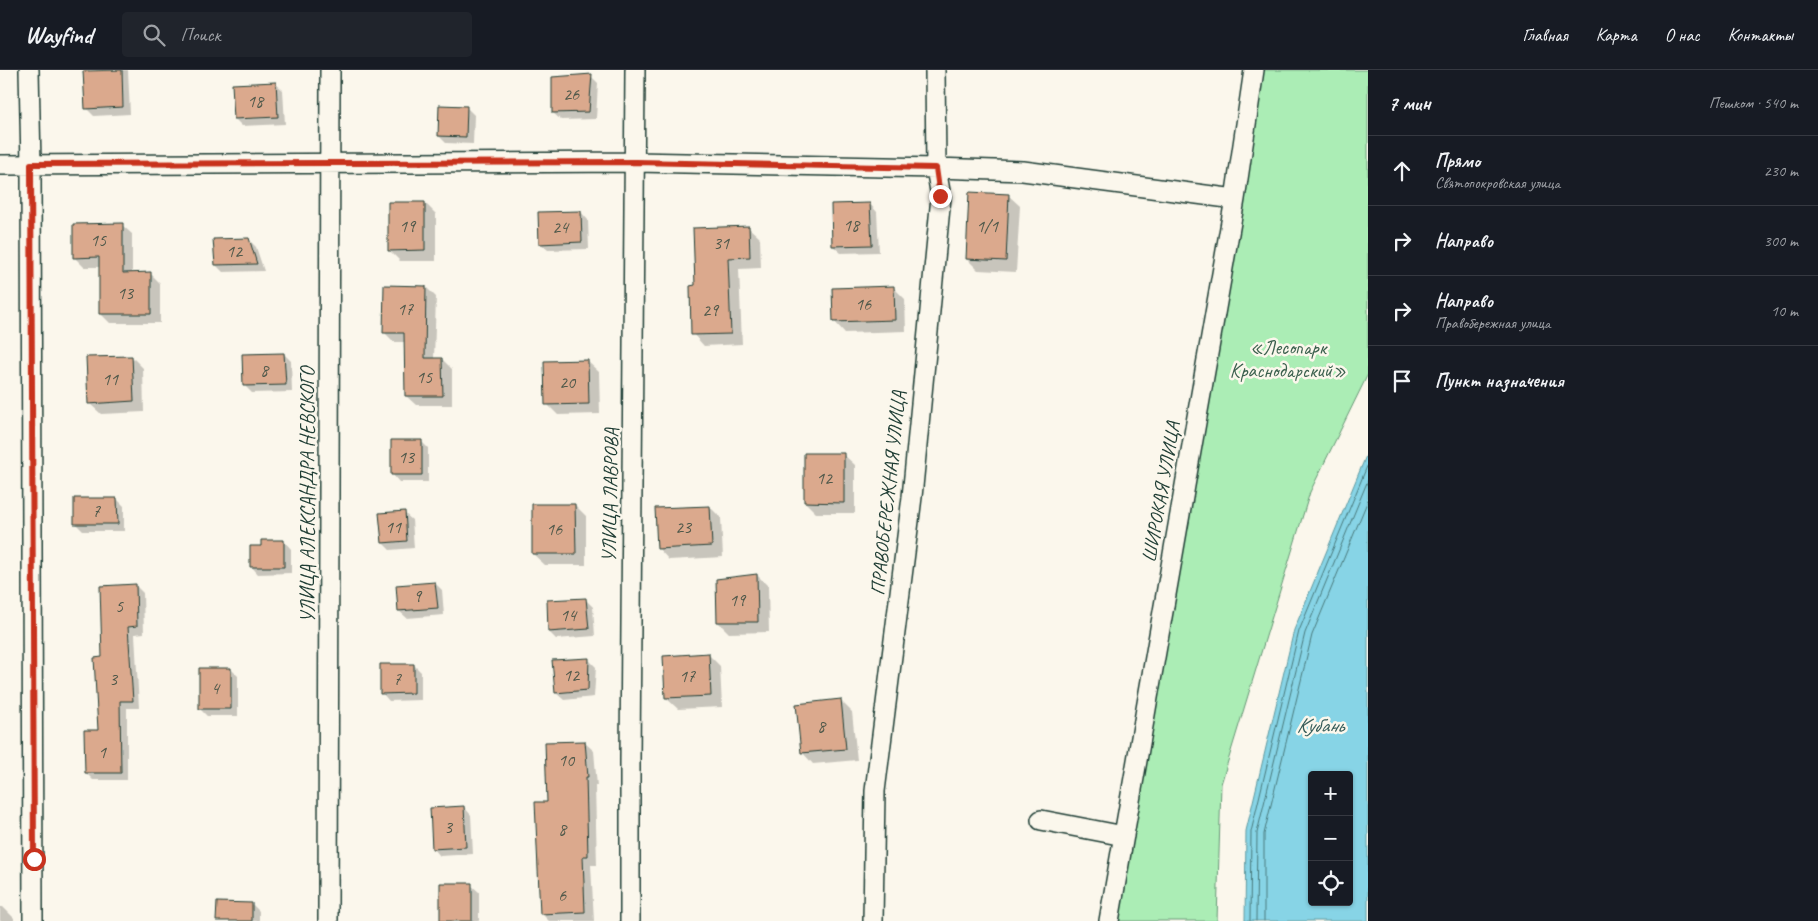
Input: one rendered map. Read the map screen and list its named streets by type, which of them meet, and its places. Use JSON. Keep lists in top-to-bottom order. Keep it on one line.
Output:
{"streets":{"street":["ШИРОКАЯ УЛИЦА","ПРАВОБЕРЕЖНАЯ УЛИЦА","УЛИЦА АЛЕКСАНДРА НЕВСКОГО","УЛИЦА ЛАВРОВА"]},"water":["Кубань"],"parks":["«Лесопарк Краснодарский»"],"house_numbers":["26","18","18","19","1/1","24","15","31","12","13","16","17","29","8","15","11","20","13","12","7","11","23","16","9","19","5","14","12","17","3","7","4","8","1","10","3","8","6"],"page":{"header":"Wayfind","search":"Поиск","nav":["Главная","Карта","О нас","Контакты"],"heading":["7 мин","Пешком · 540 m"],"list":[["Прямо","Святопокровская улица","230 m"],["Направо","300 m"],["Направо","Правобережная улица","10 m"],"Пункт назначения"],"map_buttons":["+","−"]}}
